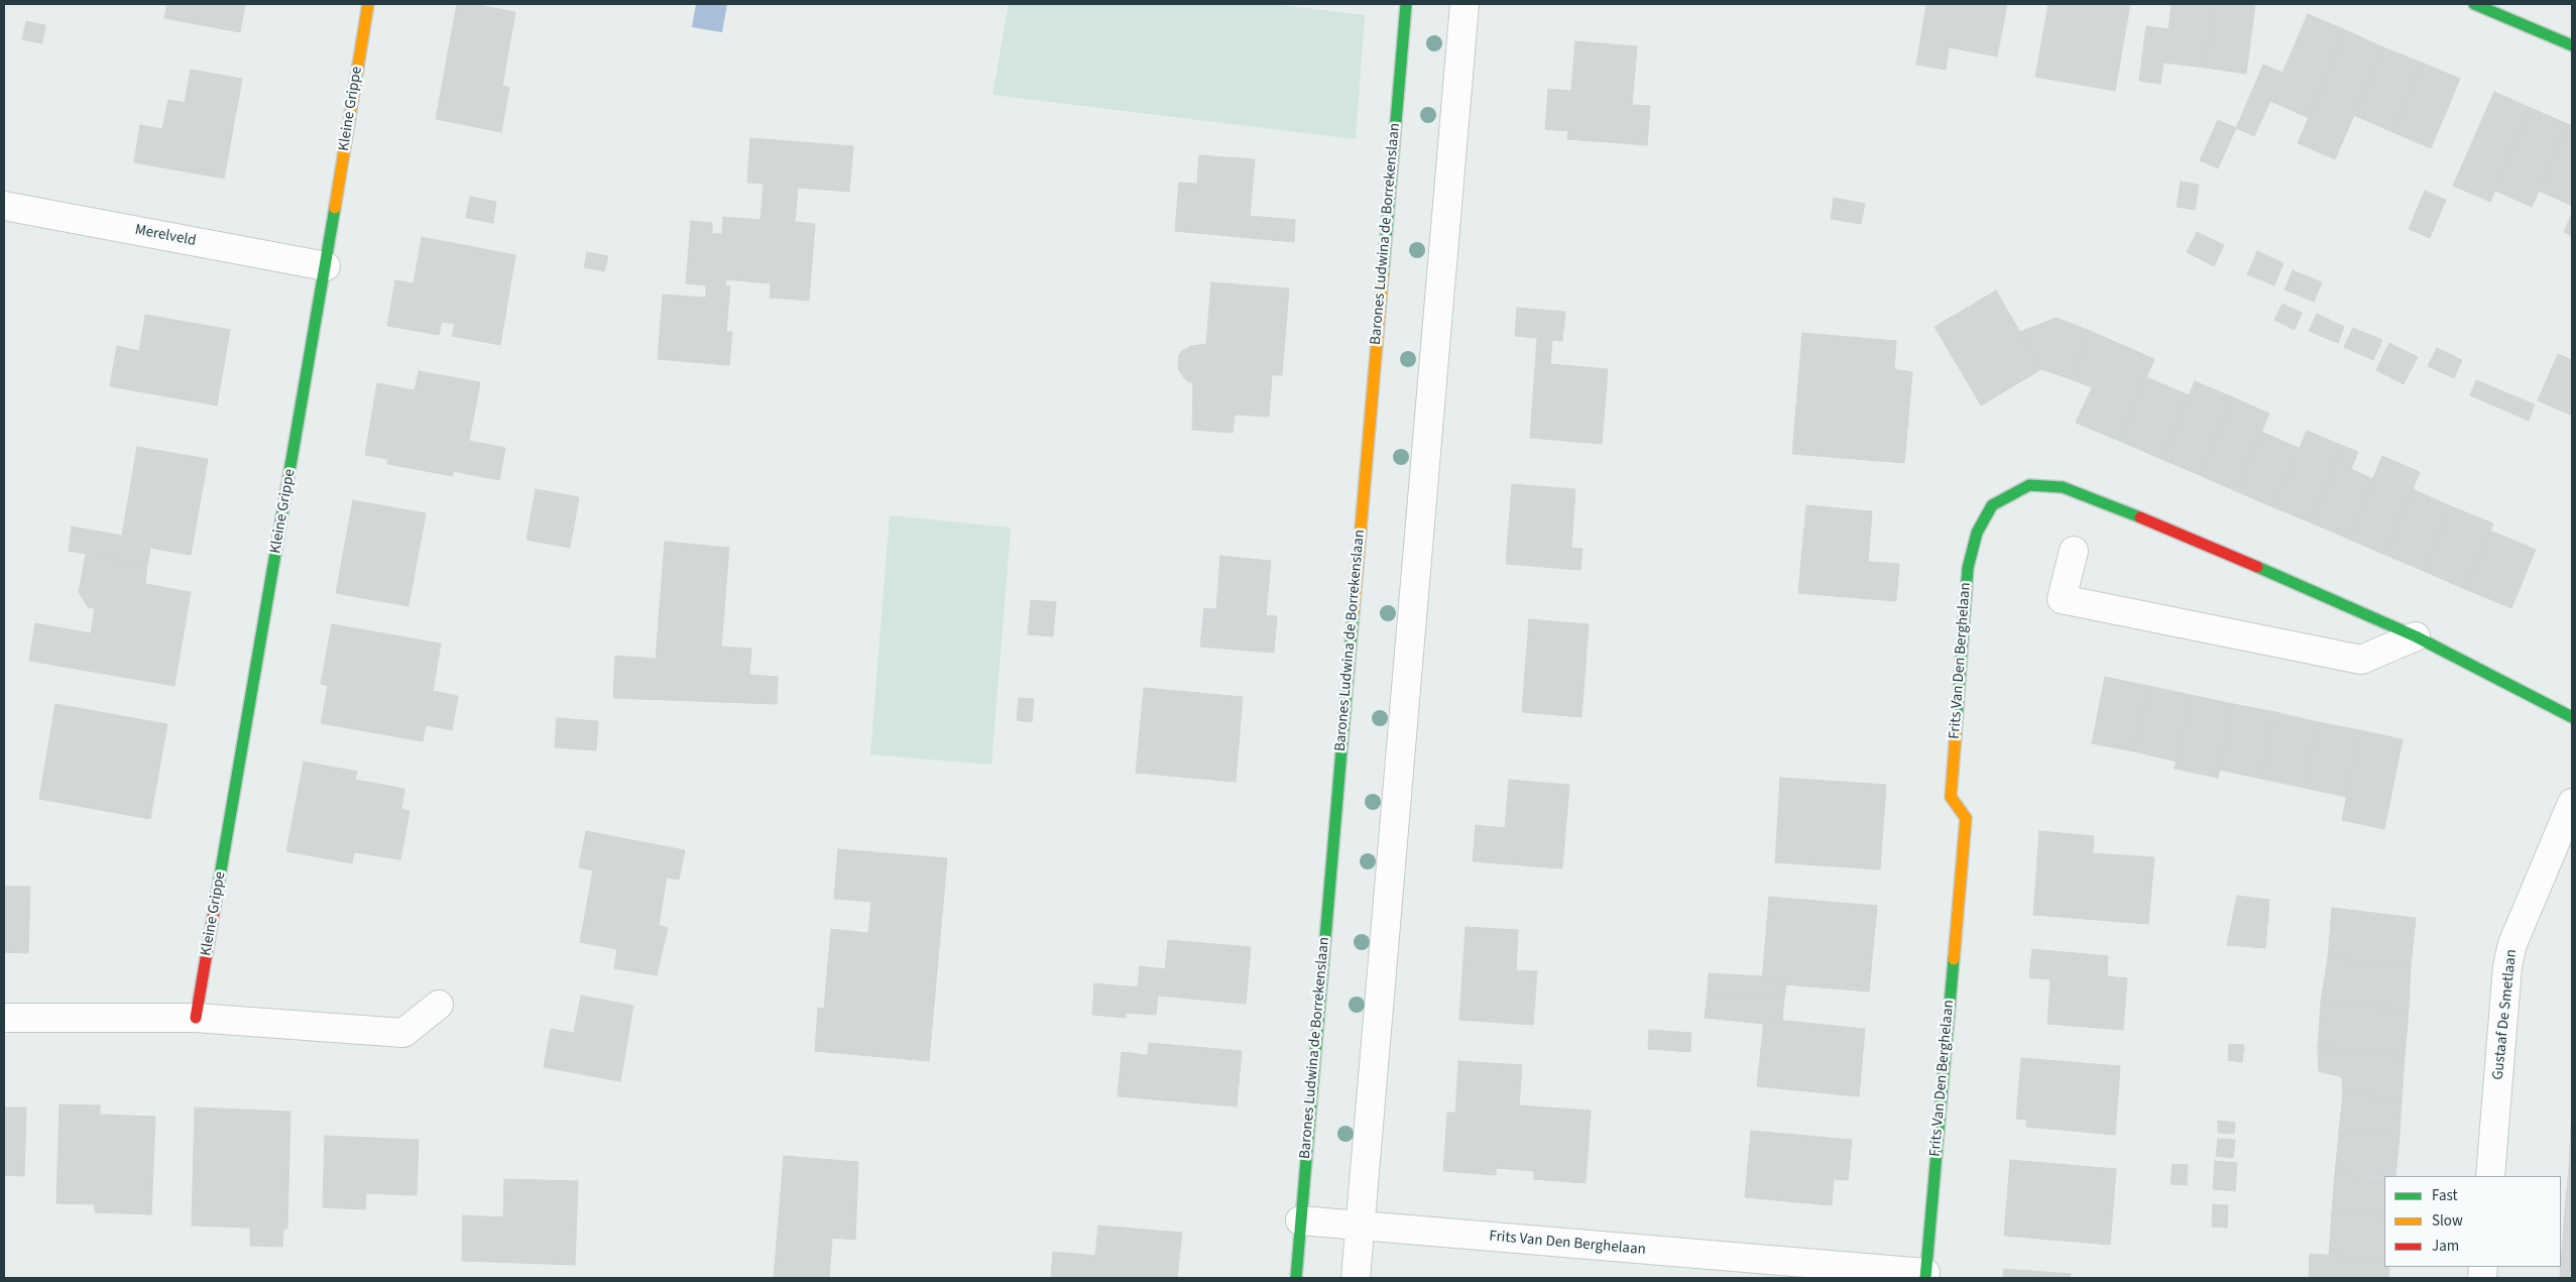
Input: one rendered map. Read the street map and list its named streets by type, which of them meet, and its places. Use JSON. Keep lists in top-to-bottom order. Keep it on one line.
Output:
{"streets":{"street":["Kleine Grippe","Barones Ludwina de Borrekenslaan","Merelveld","Frits Van Den Berghelaan","Gustaaf De Smetlaan"]},"crossings":[["Kleine Grippe","Merelveld"],["Barones Ludwina de Borrekenslaan","Frits Van Den Berghelaan"]],"legend":["Fast","Slow","Jam"]}
